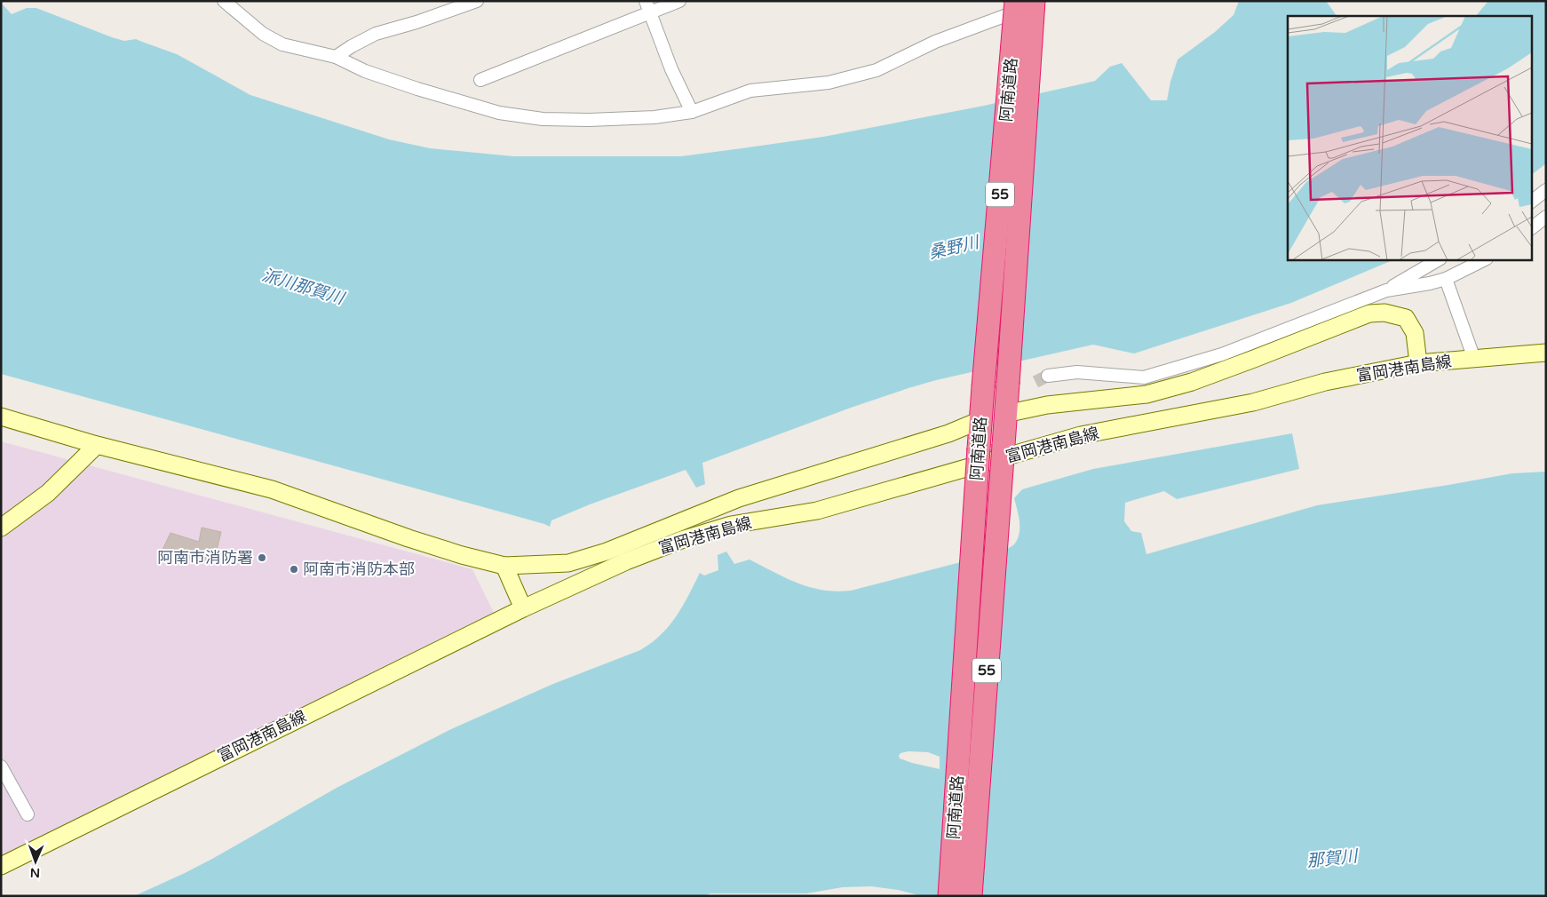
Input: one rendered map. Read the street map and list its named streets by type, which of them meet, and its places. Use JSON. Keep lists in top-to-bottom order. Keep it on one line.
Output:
{"streets":{"highway":["阿南道路","55"],"main road":["富岡港南島線"]},"water":["桑野川","派川那賀川","那賀川"],"places":["阿南市消防署","阿南市消防本部"],"north":"bottom"}
